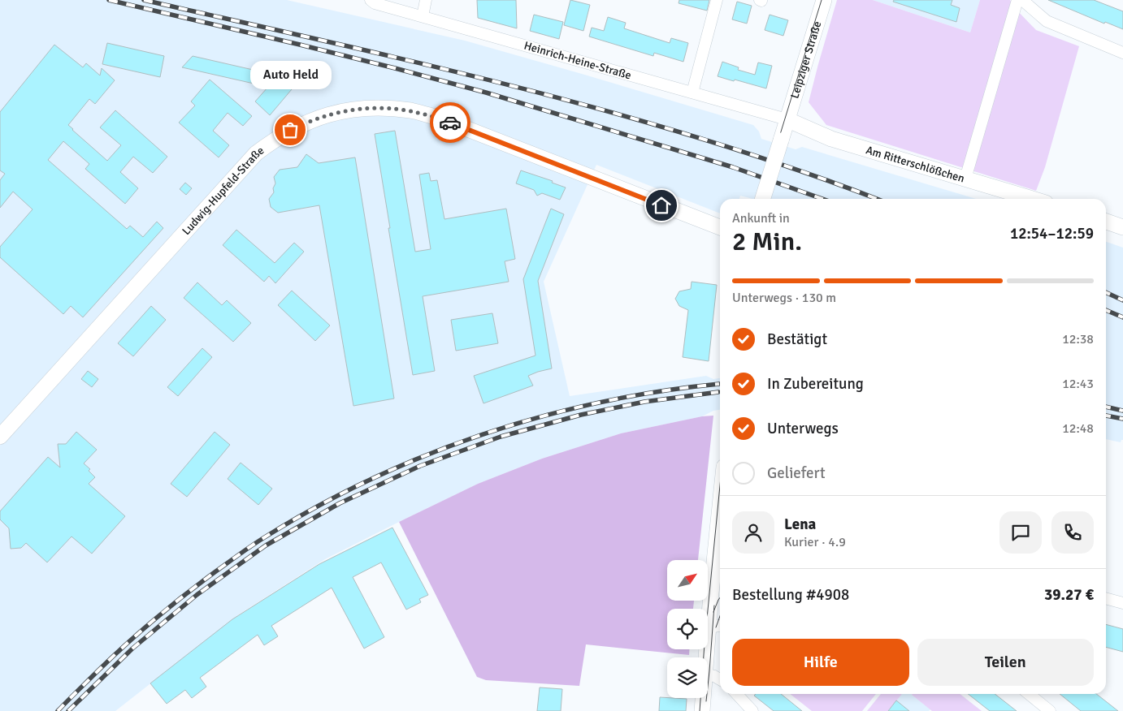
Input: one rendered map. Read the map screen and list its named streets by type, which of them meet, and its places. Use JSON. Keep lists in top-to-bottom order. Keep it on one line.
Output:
{"streets":{"main road":["Leipziger Straße","Am Ritterschlößchen","Ludwig-Hupfeld-Straße"],"street":["Heinrich-Heine-Straße"]},"crossings":[["Leipziger Straße","Heinrich-Heine-Straße"],["Leipziger Straße","Am Ritterschlößchen"],["Heinrich-Heine-Straße","Am Ritterschlößchen"]],"places":["Auto Held"],"north":"top right","page":{"bubble":"Auto Held","heading":["2 Min.","Ankunft in","12:54–12:59"],"panel":["Lena","Kurier · 4.9","Bestellung #4908","39.27 €"],"bar":"Unterwegs · 130 m","list":[["Bestätigt","12:38"],["In Zubereitung","12:43"],["Unterwegs","12:48"],"Geliefert"],"buttons":["Hilfe","Teilen"]}}
